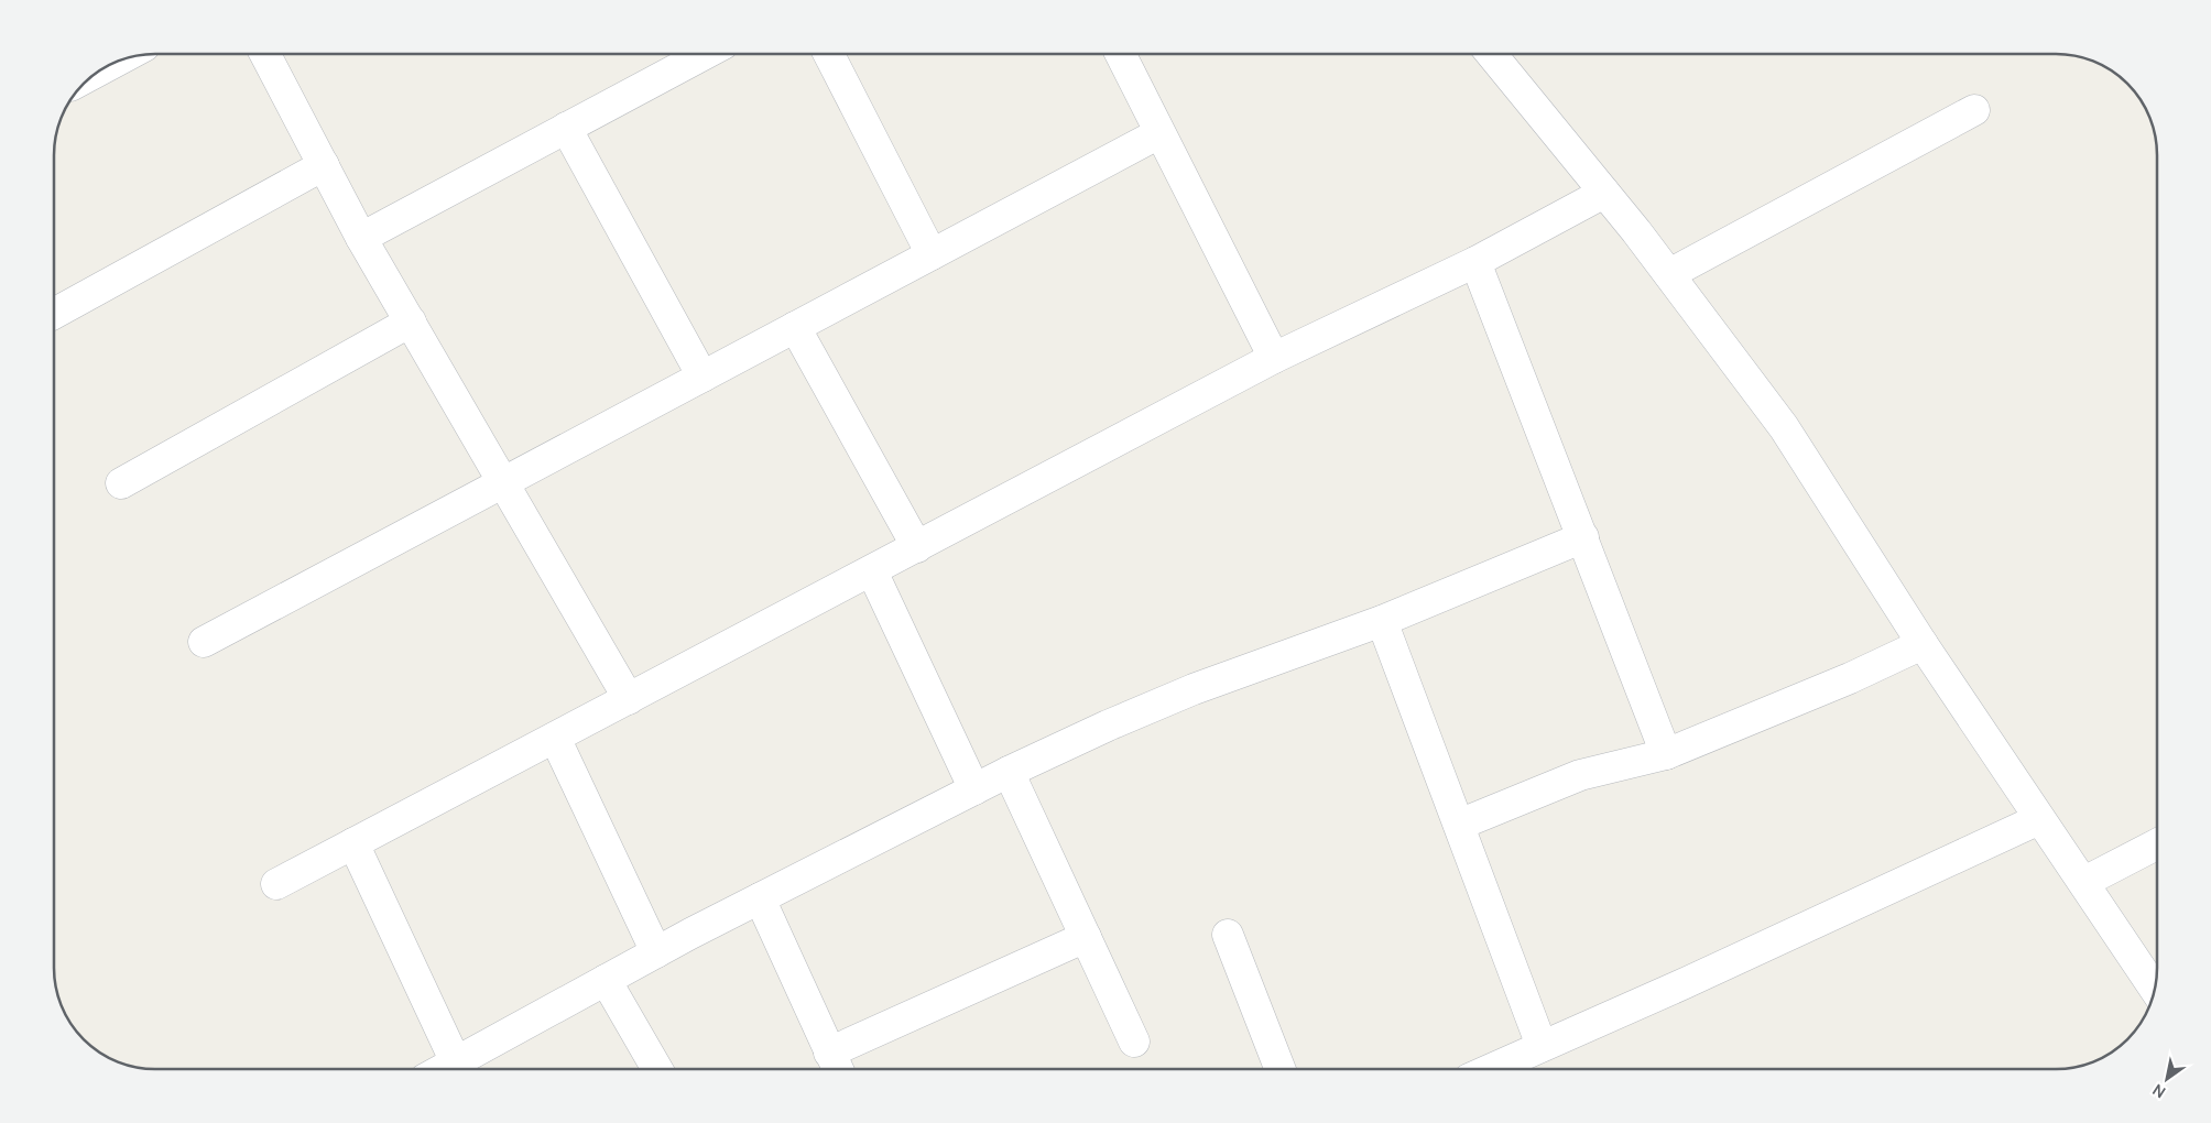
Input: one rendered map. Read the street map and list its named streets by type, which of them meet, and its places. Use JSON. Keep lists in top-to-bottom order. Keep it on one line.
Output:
{"north":"bottom left"}
